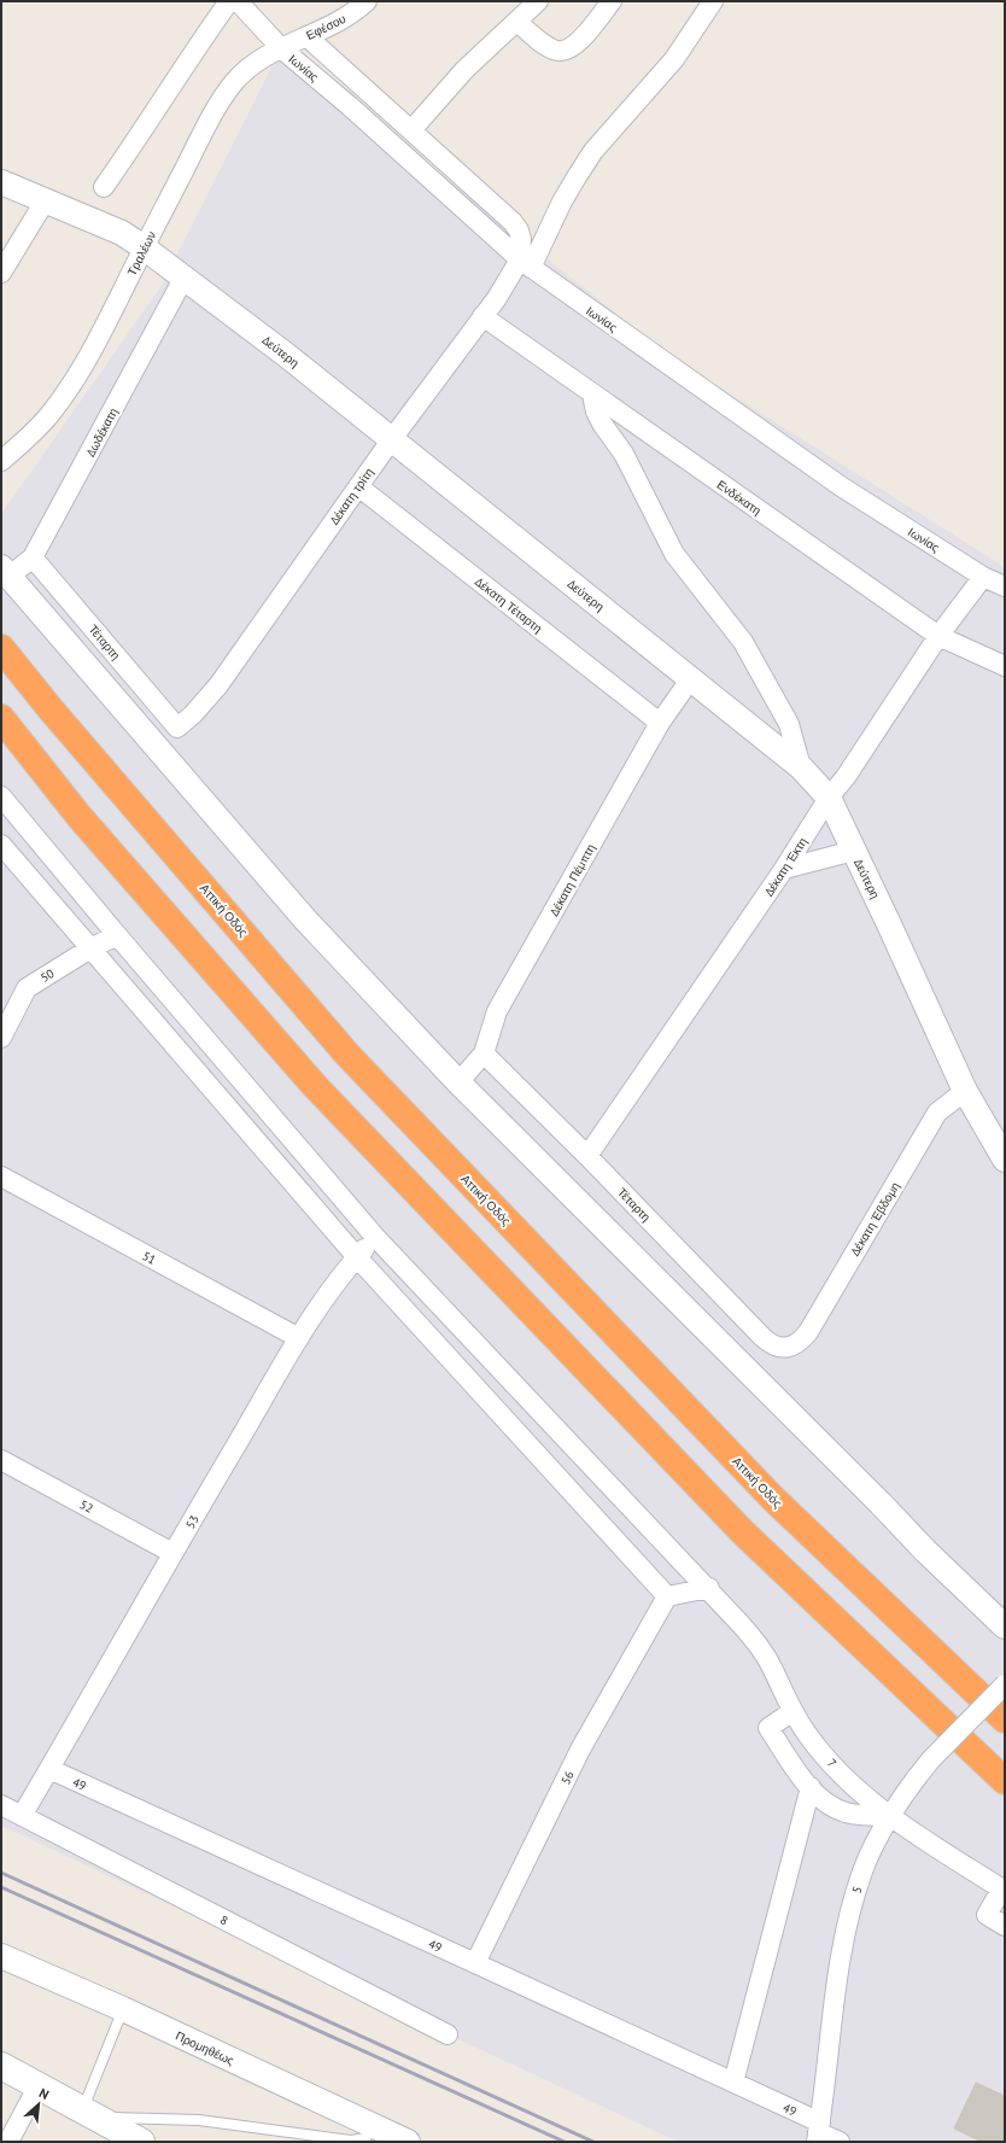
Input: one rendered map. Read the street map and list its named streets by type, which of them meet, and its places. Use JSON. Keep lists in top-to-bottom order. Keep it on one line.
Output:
{"streets":{"highway":["Αττική Οδός"],"street":["Εφέσου","Ιωνίας","Τραλέων","Δεύτερη","Δωδέκατη","Δέκατη τρίτη","Ενδέκατη","Δέκατη Τέταρτη","Τέταρτη","Δέκατη Έκτη","Δέκατη Πέμπτη","50","Δέκατη Έβδομη","51","52","53","7","56","49","5","8","Προμηθέως"]},"crossings":[["Εφέσου","Ιωνίας"],["Εφέσου","Τραλέων"],["Ιωνίας","Τραλέων"],["Ιωνίας","Δέκατη τρίτη"],["Ιωνίας","Δέκατη Έκτη"],["Τραλέων","Δεύτερη"],["Δεύτερη","Δωδέκατη"],["Δεύτερη","Δέκατη τρίτη"],["Δεύτερη","Δέκατη Έκτη"],["Δεύτερη","Δέκατη Πέμπτη"],["Δεύτερη","Δέκατη Έβδομη"],["Δωδέκατη","Τέταρτη"],["Δέκατη τρίτη","Ενδέκατη"],["Δέκατη τρίτη","Δέκατη Τέταρτη"],["Δέκατη τρίτη","Τέταρτη"],["Ενδέκατη","Δέκατη Έκτη"],["Δέκατη Τέταρτη","Δέκατη Πέμπτη"],["Τέταρτη","Δέκατη Έκτη"],["Τέταρτη","Δέκατη Πέμπτη"],["Τέταρτη","Δέκατη Έβδομη"],["50","7"],["51","53"],["52","53"],["53","7"],["53","49"],["53","8"],["7","5"],["56","49"],["49","5"]],"north":"top right"}
